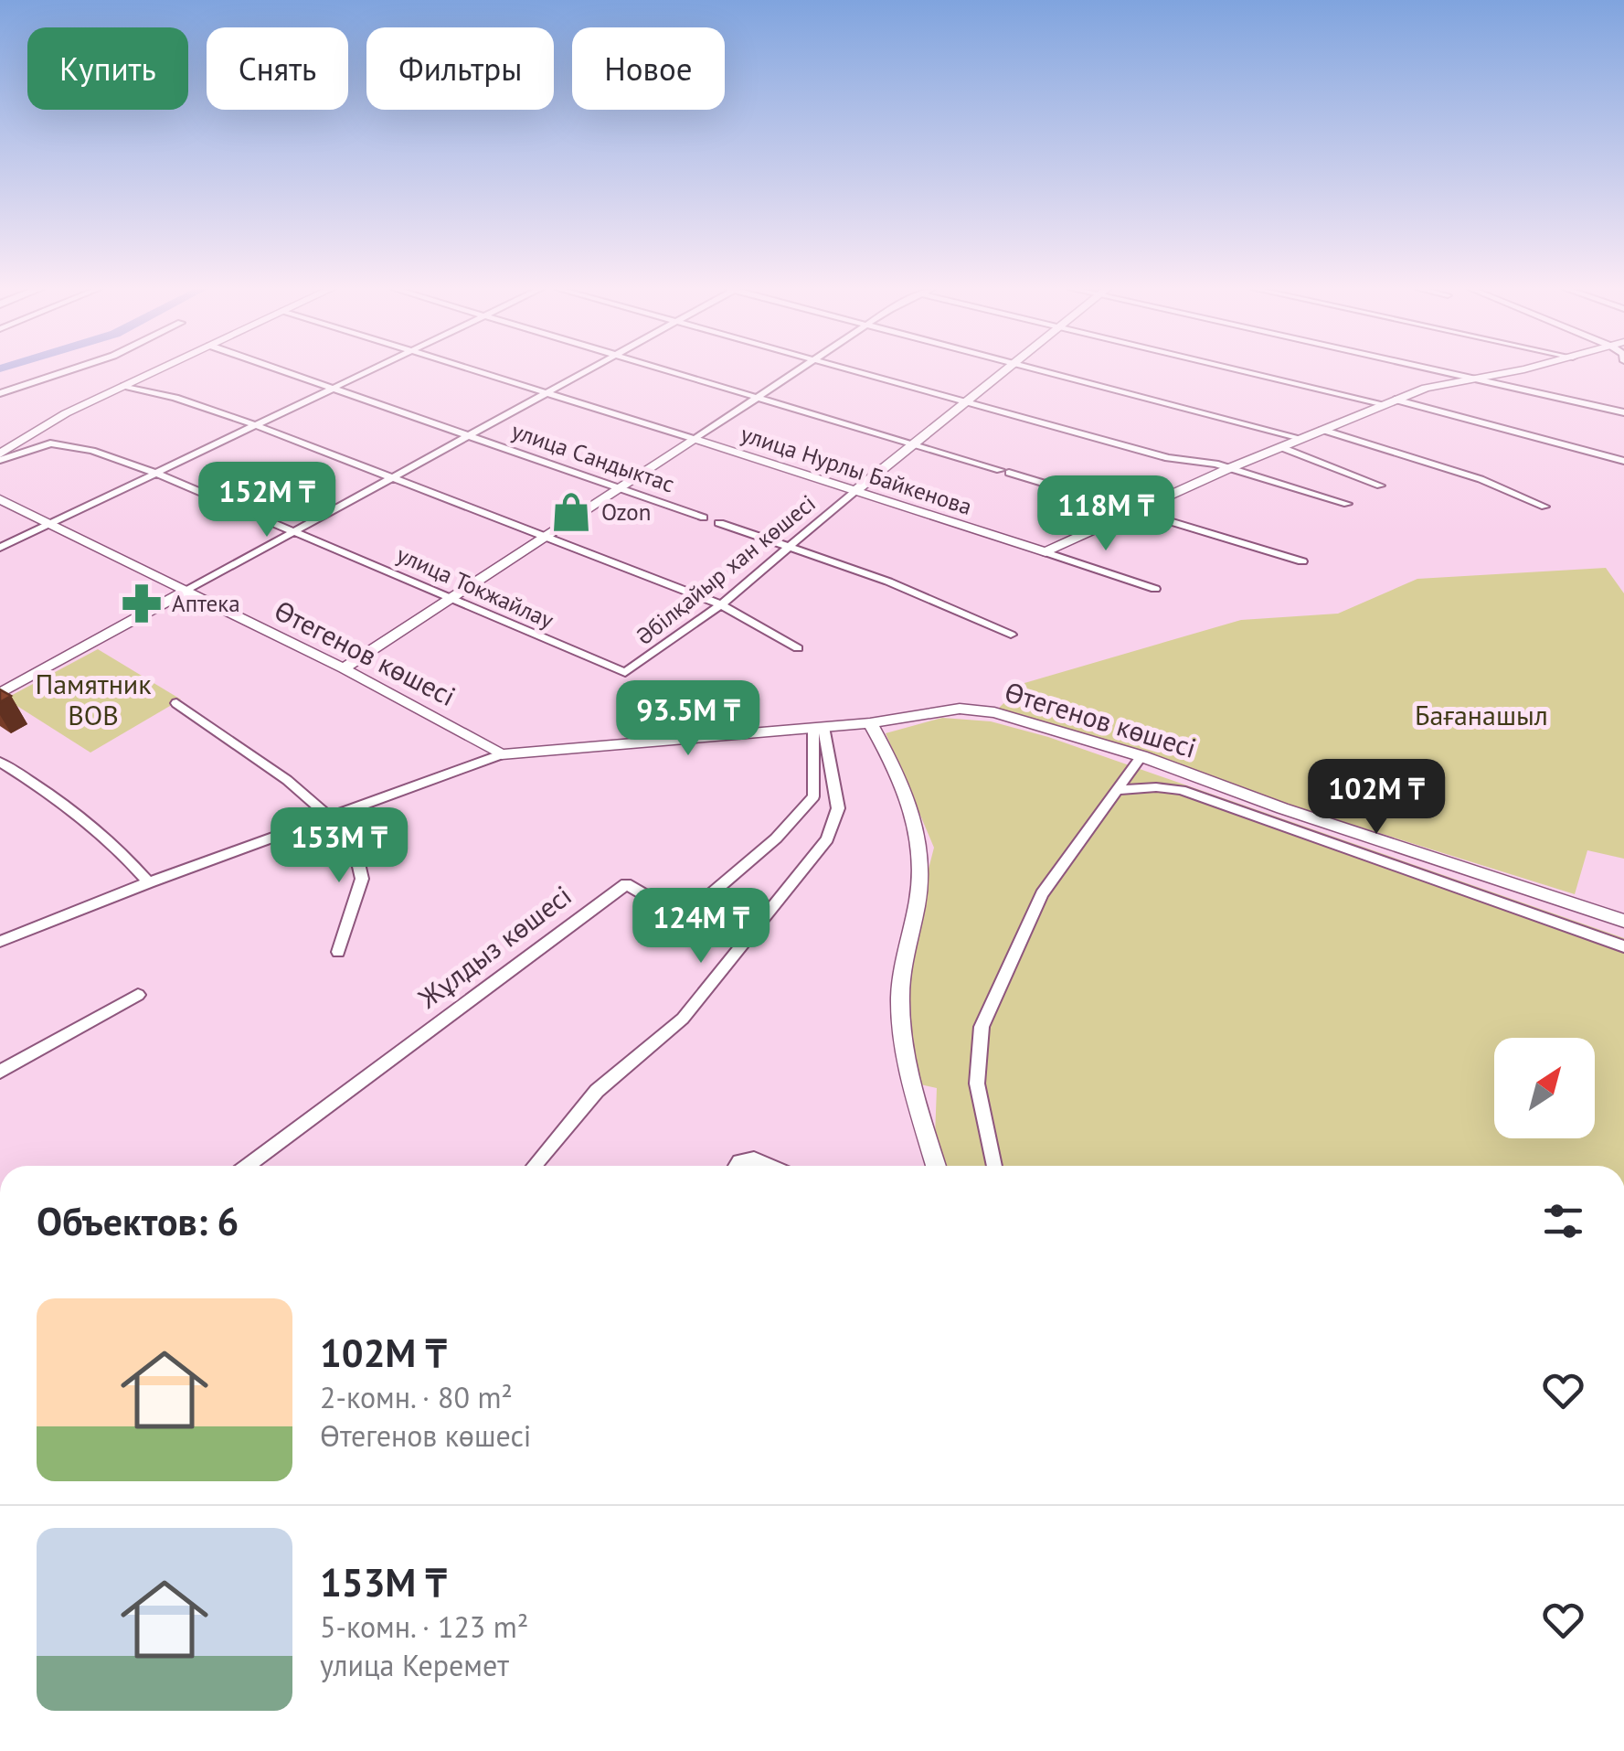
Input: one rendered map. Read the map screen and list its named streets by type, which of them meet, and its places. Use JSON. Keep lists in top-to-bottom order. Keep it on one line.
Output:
{"streets":{"street":["улица Сандыктас","улица Нурлы Байкенова","Әбілқайыр хан көшесі","улица Токжайлау","Өтегенов көшесі","Жұлдыз көшесі"]},"crossings":[["улица Нурлы Байкенова","Әбілқайыр хан көшесі"],["Әбілқайыр хан көшесі","улица Токжайлау"],["Өтегенов көшесі","Жұлдыз көшесі"]],"parks":["Памятник ВОВ","Бағанашыл"],"places":{"shop":["Ozon"],"pharmacy":["Аптека"]},"north":"top right","page":{"chip":["Купить","Снять","Фильтры","Новое"],"price":["152M ₸","118M ₸","93.5M ₸","102M ₸","153M ₸","124M ₸"],"heading":"Объектов: 6","list":[{"name":"102M ₸","note":"2-комн. · 80 m² · Өтегенов көшесі"},{"name":"153M ₸","note":"5-комн. · 123 m² · улица Керемет"}]}}
